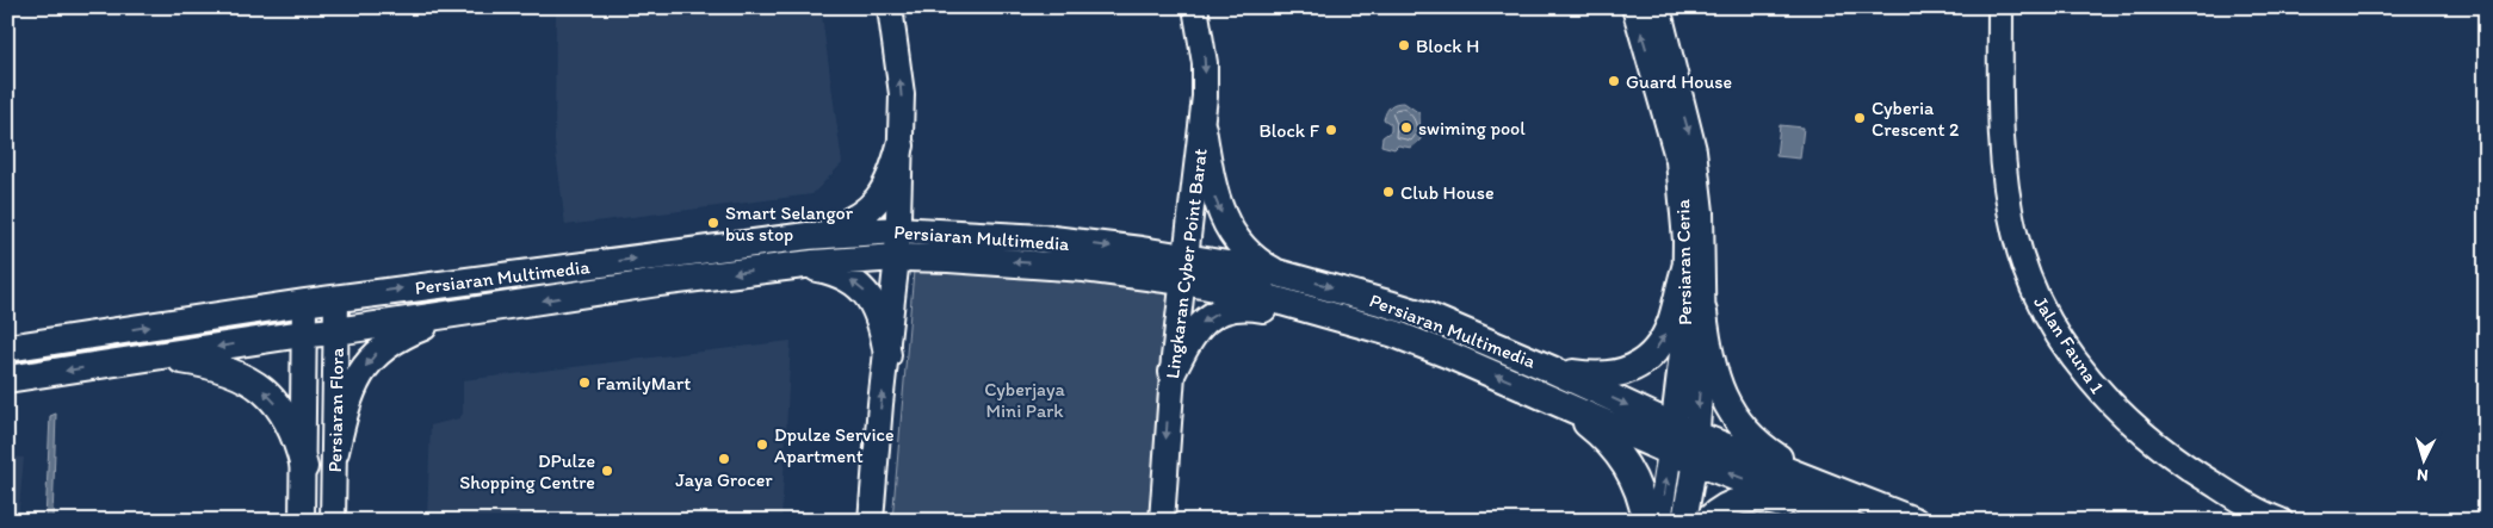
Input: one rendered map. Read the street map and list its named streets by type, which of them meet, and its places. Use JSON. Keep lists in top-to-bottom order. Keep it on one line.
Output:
{"streets":{"main road":["Persiaran Multimedia"],"street":["Persiaran Ceria","Lingkaran Cyber Point Barat","Jalan Fauna 1","Persiaran Flora"]},"crossings":[["Persiaran Multimedia","Persiaran Ceria"],["Persiaran Multimedia","Lingkaran Cyber Point Barat"],["Persiaran Multimedia","Persiaran Flora"]],"one_way":["Lingkaran Cyber Point Barat"],"parks":["Cyberjaya Mini Park"],"places":["Block H","Guard House","Cyberia Crescent 2","swiming pool","Block F","Club House","Smart Selangor bus stop","FamilyMart","Dpulze Service Apartment","Jaya Grocer","DPulze Shopping Centre"],"north":"bottom"}
